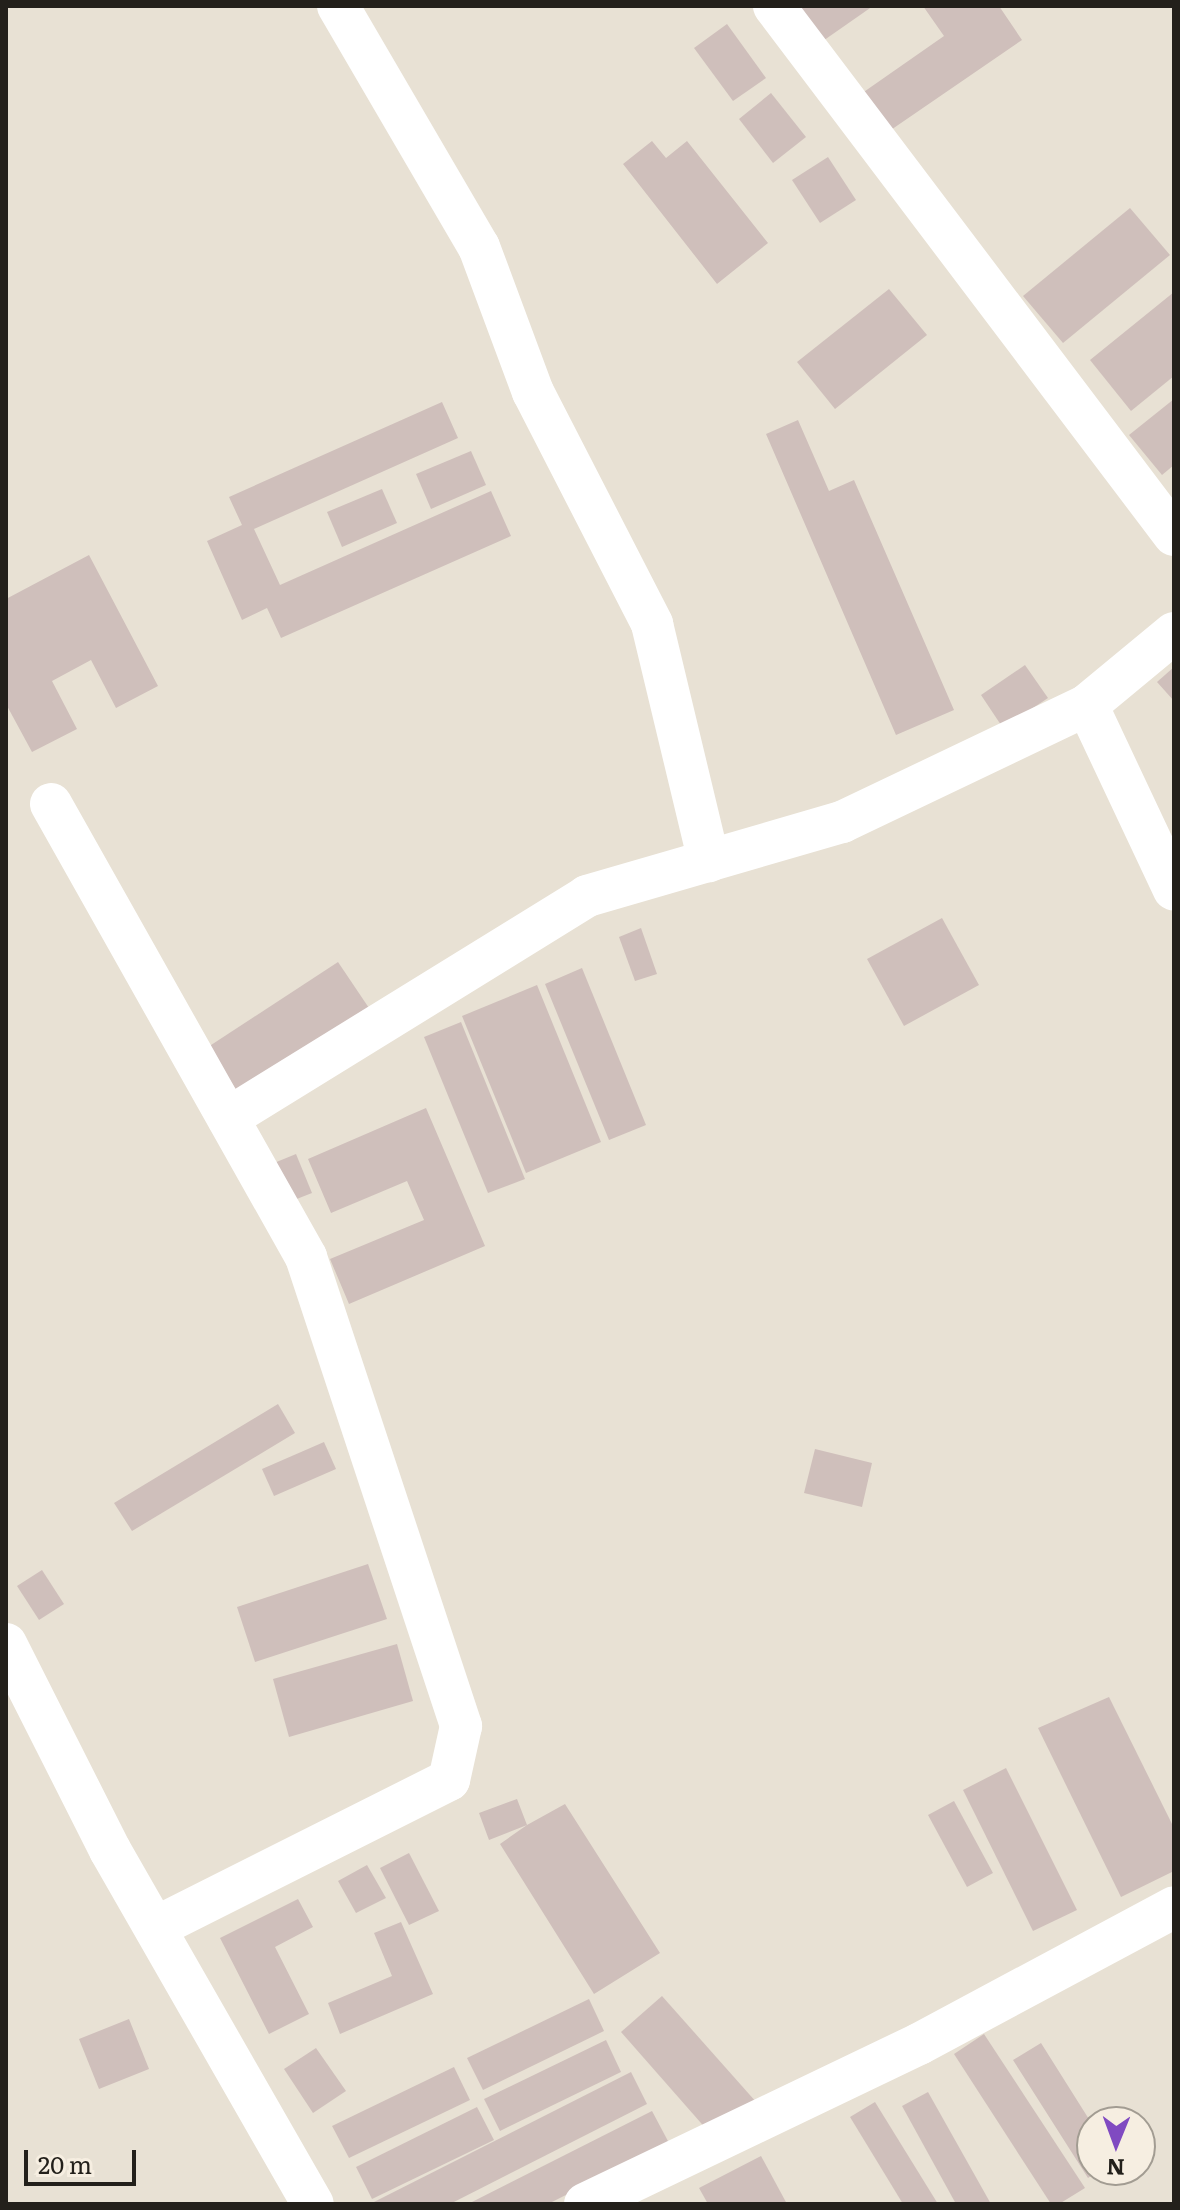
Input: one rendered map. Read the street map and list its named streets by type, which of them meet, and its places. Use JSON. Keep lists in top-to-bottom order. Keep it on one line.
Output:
{"scale_bar":"20 m","north":"bottom"}
